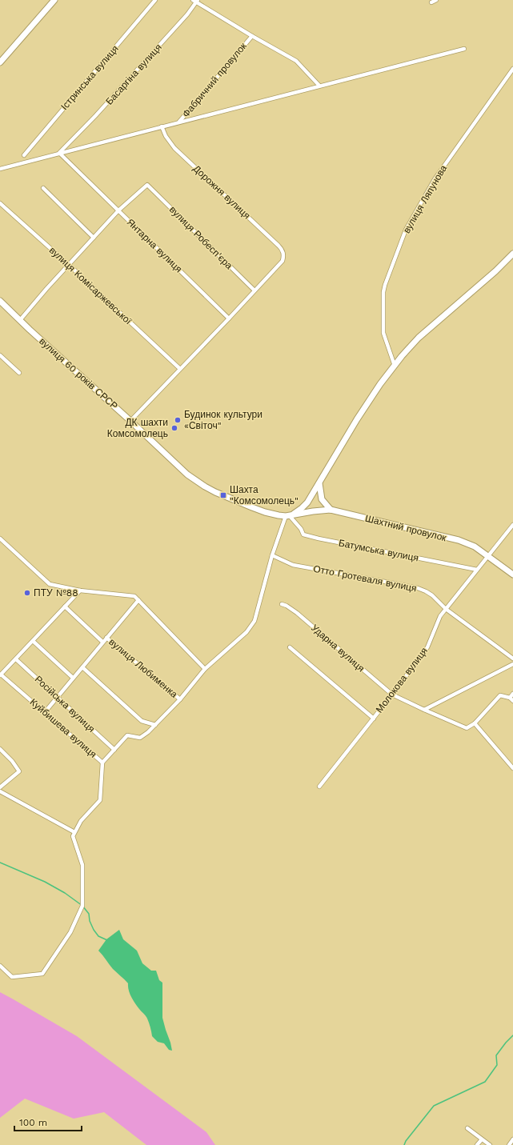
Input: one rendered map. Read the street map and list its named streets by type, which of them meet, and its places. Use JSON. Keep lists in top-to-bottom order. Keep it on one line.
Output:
{"streets":{"street":["Басаргіна вулиця","Істринська вулиця","Фабричний провулок","Дорожня вулиця","вулиця Ляпунова","вулиця Робесп'єра","Янтарна вулиця","вулиця Комісаржевської","вулиця 60 років СРСР","Шахтний провулок","Батумська вулиця","Отто Гротеваля вулиця","Ударна вулиця","вулиця Любименка","Молокова вулиця","Російська вулиця","Куйбишева вулиця"]},"crossings":[["Басаргіна вулиця","Янтарна вулиця"],["Дорожня вулиця","вулиця Робесп'єра"],["вулиця Робесп'єра","Янтарна вулиця"],["вулиця 60 років СРСР","Шахтний провулок"],["вулиця 60 років СРСР","Батумська вулиця"],["вулиця 60 років СРСР","Куйбишева вулиця"],["Шахтний провулок","Батумська вулиця"],["Шахтний провулок","Молокова вулиця"],["Шахтний провулок","Куйбишева вулиця"],["Батумська вулиця","Молокова вулиця"],["Батумська вулиця","Куйбишева вулиця"],["Отто Гротеваля вулиця","Молокова вулиця"],["Отто Гротеваля вулиця","Куйбишева вулиця"],["Ударна вулиця","Молокова вулиця"],["вулиця Любименка","Куйбишева вулиця"],["Російська вулиця","Куйбишева вулиця"]],"places":{"other":["Будинок культури «Світоч\"","ДК шахти Комсомолець","ПТУ №88"],"transit":["Шахта \"Комсомолець\""]},"scale_bar":"100 m"}
